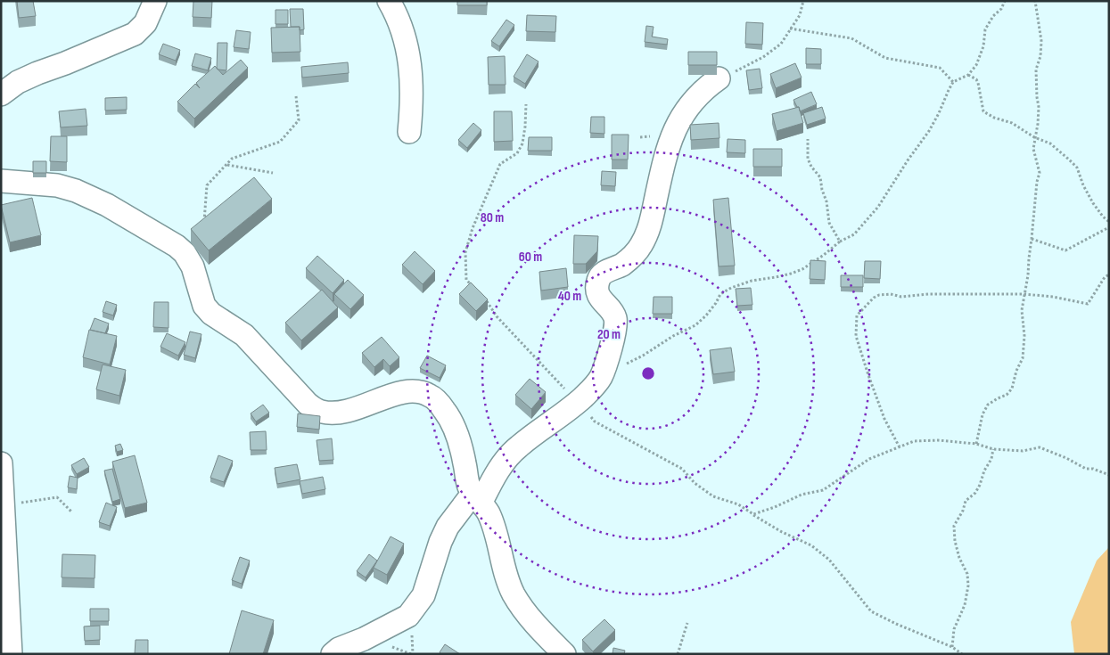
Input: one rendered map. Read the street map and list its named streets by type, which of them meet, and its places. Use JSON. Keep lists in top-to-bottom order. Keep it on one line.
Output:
{"rings":["80 m","60 m","40 m","20 m"]}
